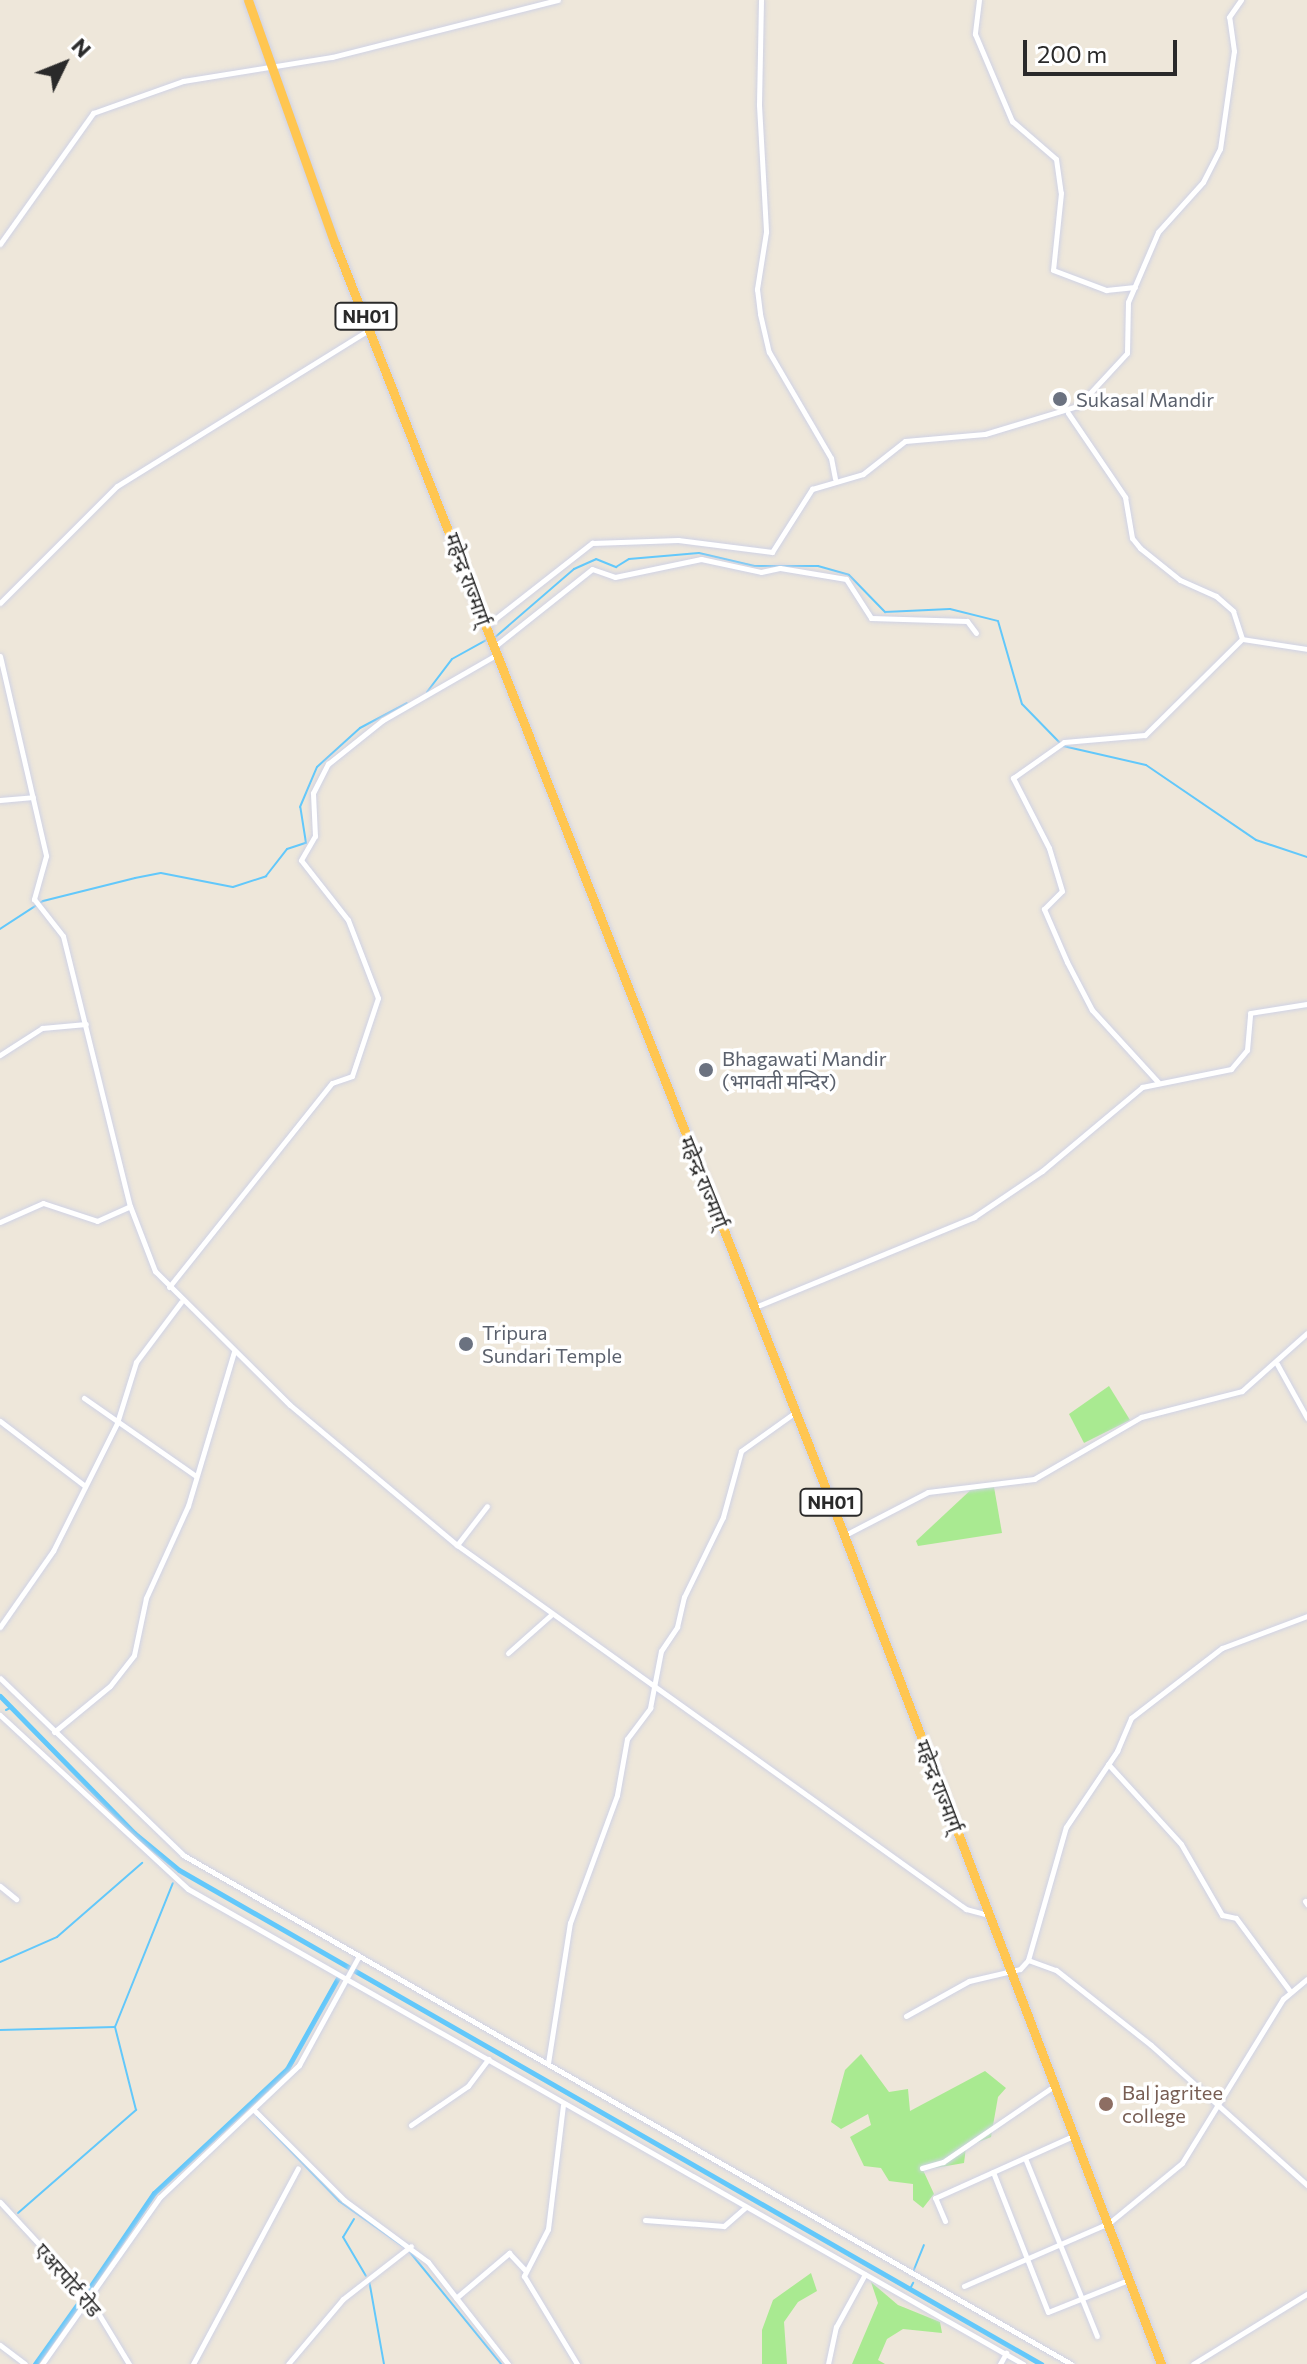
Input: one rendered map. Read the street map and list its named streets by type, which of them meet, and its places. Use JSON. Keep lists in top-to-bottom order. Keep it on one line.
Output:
{"streets":{"highway":["NH01","महेन्द्र राज्मार्ग्"],"street":["एअरपोर्ट रोड"]},"places":["Sukasal Mandir","Bhagawati Mandir (भगवती मन्दिर)","Tripura Sundari Temple","Bal jagritee college"],"scale_bar":"200 m","north":"top right"}
